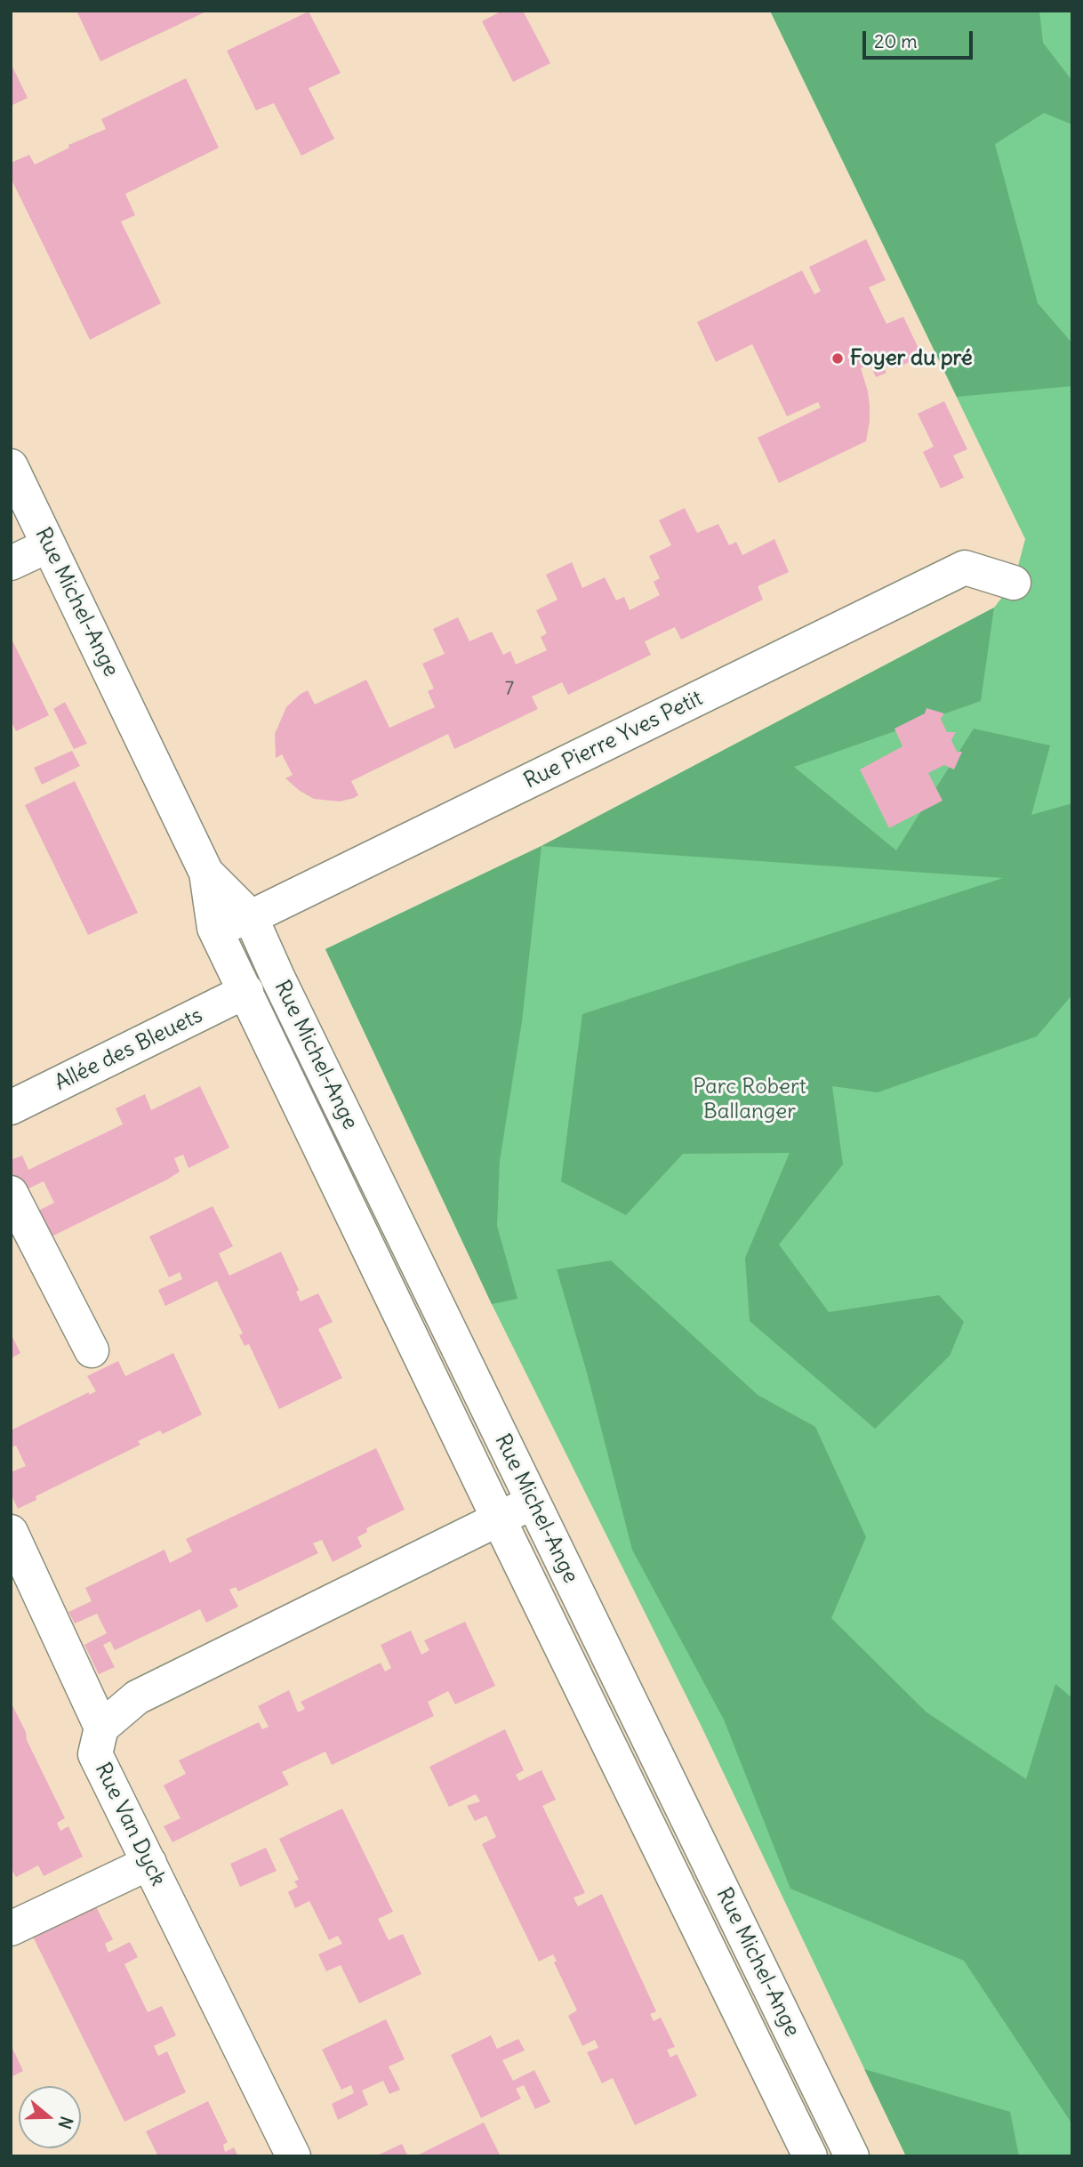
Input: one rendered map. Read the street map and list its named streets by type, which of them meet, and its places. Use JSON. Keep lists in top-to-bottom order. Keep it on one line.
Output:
{"streets":{"street":["Rue Michel-Ange","Rue Pierre Yves Petit","Allée des Bleuets","Rue Van Dyck"]},"crossings":[["Rue Michel-Ange","Rue Pierre Yves Petit"],["Rue Michel-Ange","Allée des Bleuets"]],"parks":["Parc Robert Ballanger"],"places":["Foyer du pré"],"house_numbers":["7"],"scale_bar":"20 m","north":"right"}
